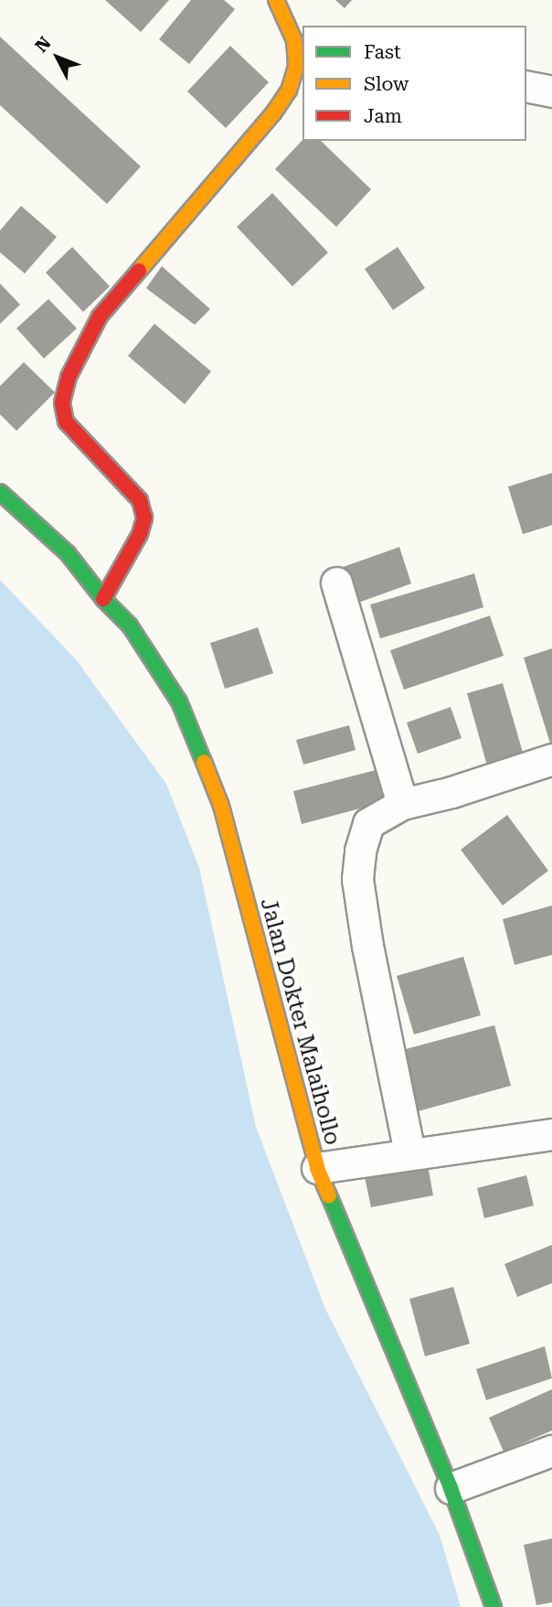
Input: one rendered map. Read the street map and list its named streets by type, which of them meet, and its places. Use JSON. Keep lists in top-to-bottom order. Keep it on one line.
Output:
{"streets":{"main road":["Jalan Dokter Malaihollo"]},"legend":["Fast","Slow","Jam"],"north":"top left"}
